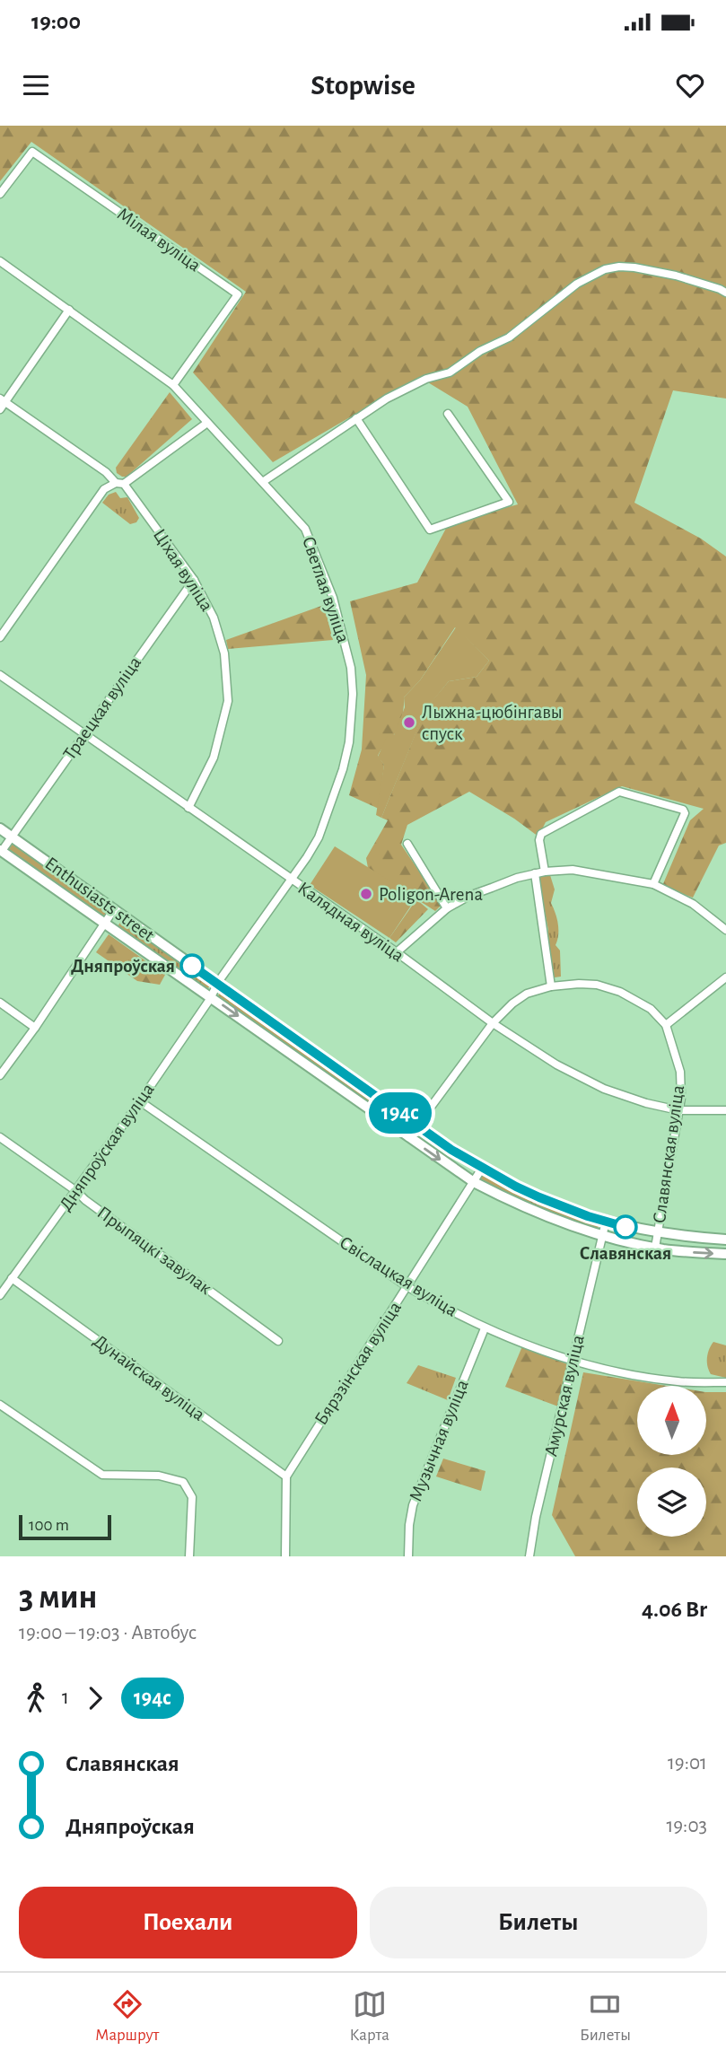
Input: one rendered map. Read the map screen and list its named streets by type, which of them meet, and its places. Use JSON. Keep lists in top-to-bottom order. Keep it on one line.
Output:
{"streets":{"street":["Мілая вуліца","Ціхая вуліца","Светлая вуліца","Траецкая вуліца","Enthusiasts street","Калядная вуліца","Дняпроўская вуліца","Славянская вуліца","Прыпяцкі завулак","Свіслацкая вуліца","Бярэзінская вуліца","Дунайская вуліца","Амурская вуліца","Музычная вуліца"]},"crossings":[["Мілая вуліца","Светлая вуліца"],["Ціхая вуліца","Траецкая вуліца"],["Ціхая вуліца","Калядная вуліца"],["Светлая вуліца","Enthusiasts street"],["Светлая вуліца","Калядная вуліца"],["Светлая вуліца","Дняпроўская вуліца"],["Траецкая вуліца","Enthusiasts street"],["Траецкая вуліца","Калядная вуліца"],["Enthusiasts street","Дняпроўская вуліца"],["Enthusiasts street","Славянская вуліца"],["Enthusiasts street","Бярэзінская вуліца"],["Enthusiasts street","Амурская вуліца"],["Калядная вуліца","Славянская вуліца"],["Дняпроўская вуліца","Прыпяцкі завулак"],["Дняпроўская вуліца","Свіслацкая вуліца"],["Дняпроўская вуліца","Дунайская вуліца"],["Свіслацкая вуліца","Бярэзінская вуліца"],["Свіслацкая вуліца","Амурская вуліца"],["Свіслацкая вуліца","Музычная вуліца"],["Бярэзінская вуліца","Дунайская вуліца"]],"places":["Лыжна-цюбінгавы спуск","Poligon-Arena","Дняпроўская","Славянская"],"lines":["bus line 194с"],"scale_bar":"100 m","north":"top","page":{"status":"19:00","header":"Stopwise","on_map":"194с","scale":"100 m","heading":["3 мин","19:00 – 19:03 · Автобус","4.06 Br"],"legs":["1","194с"],"list":[{"name":"Славянская","value":"19:01"},{"name":"Дняпроўская","value":"19:03"}],"buttons":["Поехали","Билеты"],"tabs":["Маршрут","Карта","Билеты"]}}
